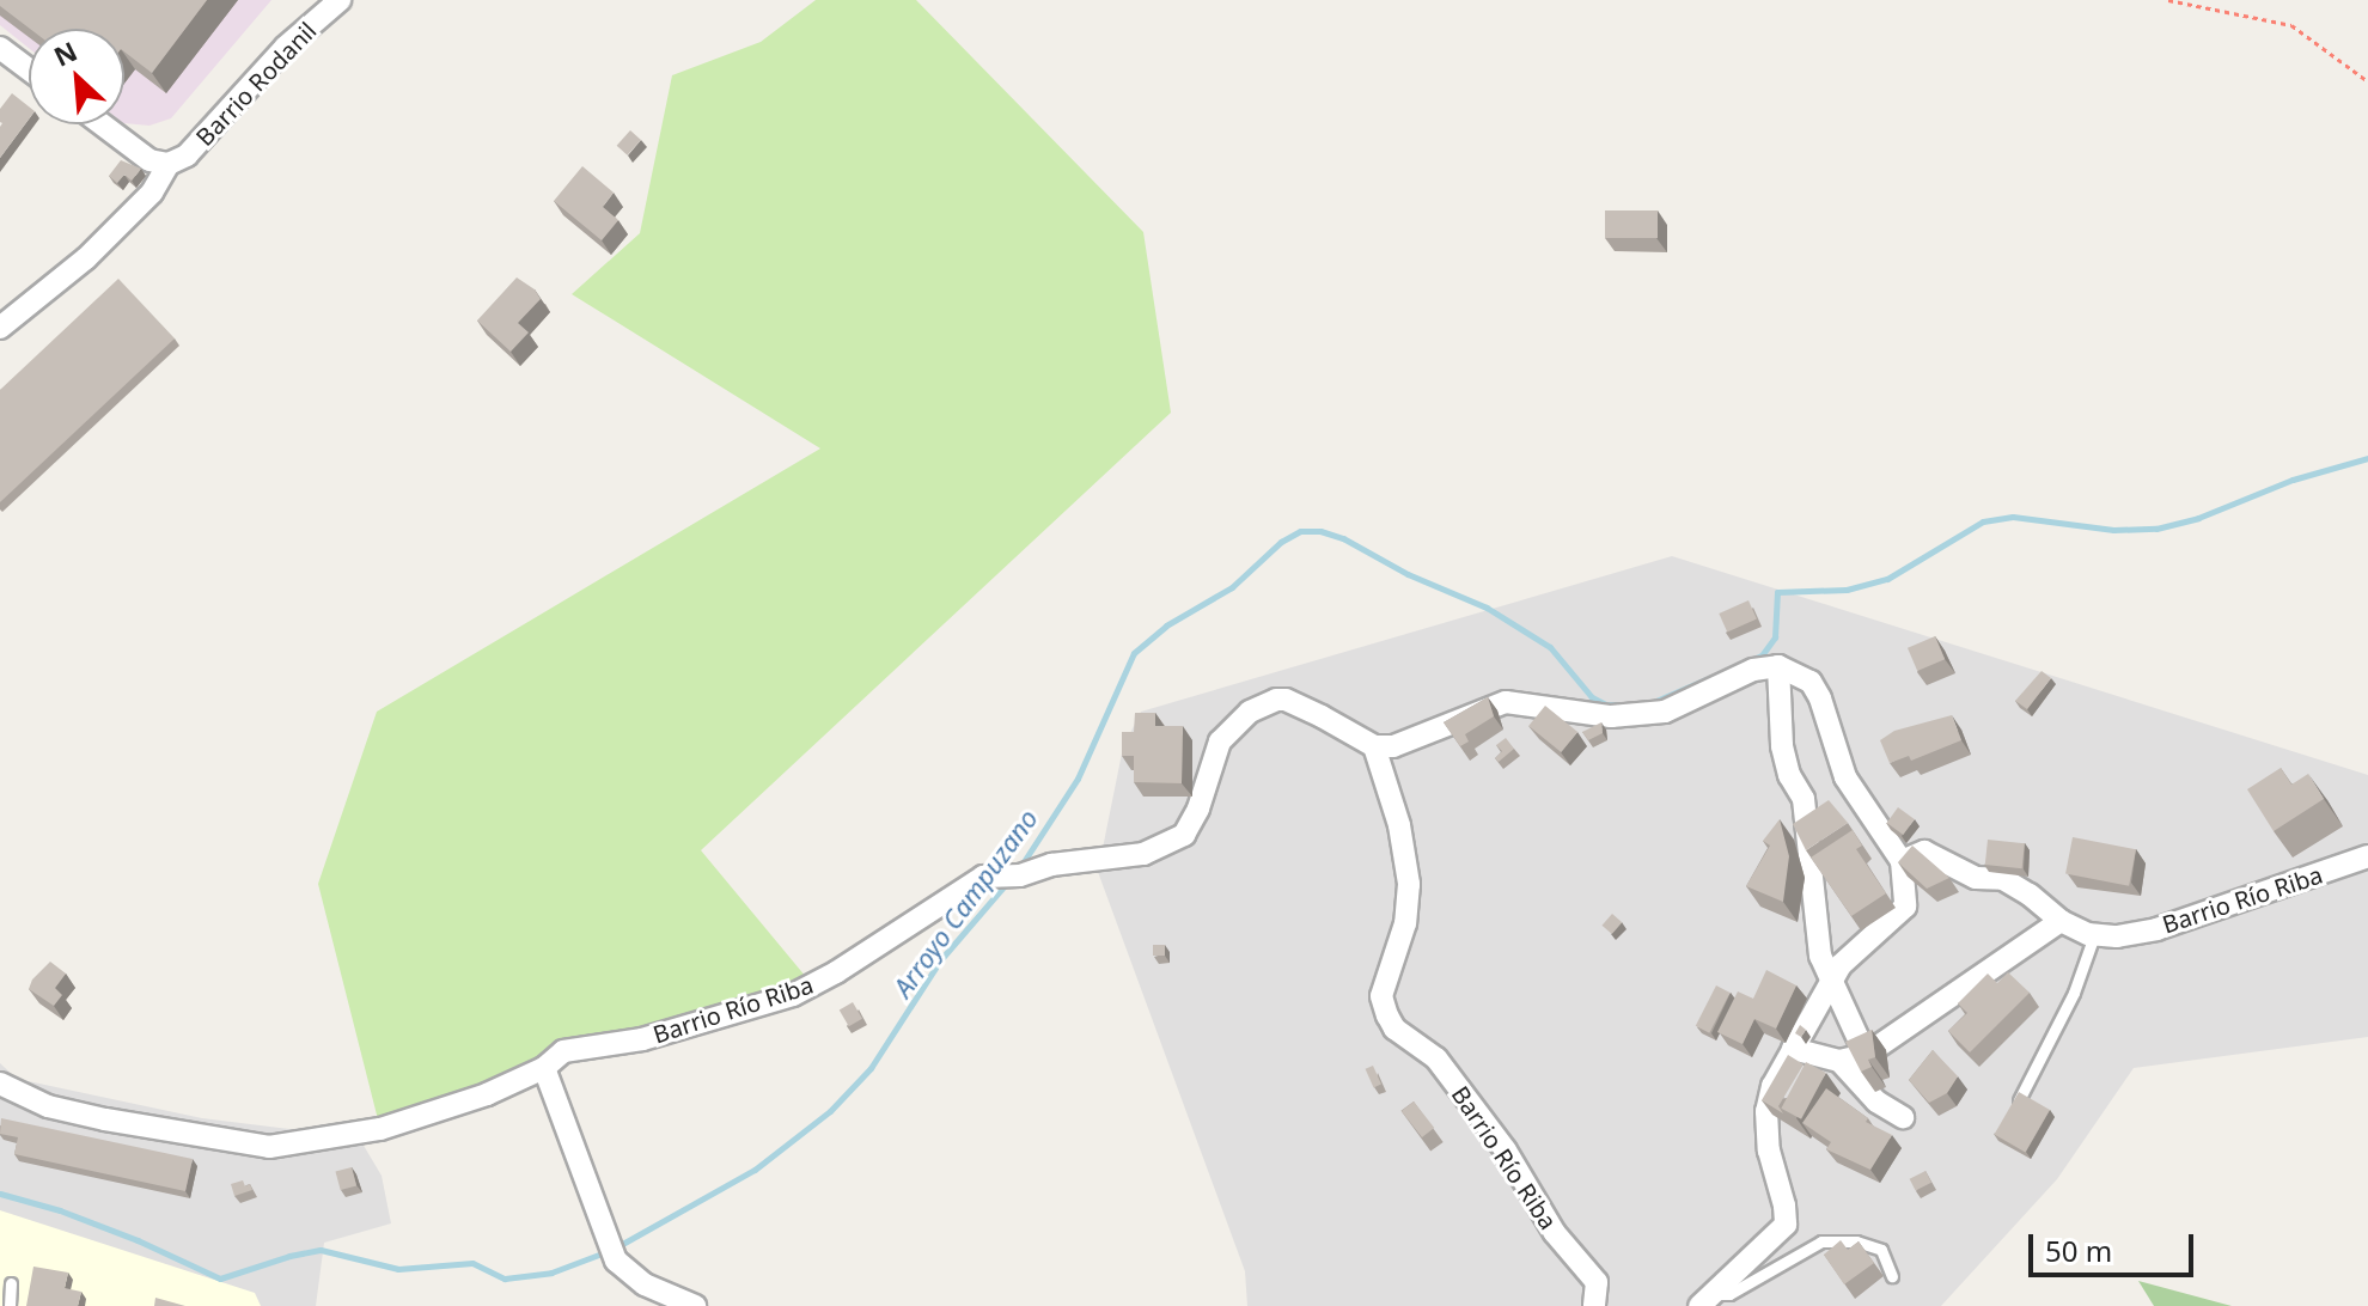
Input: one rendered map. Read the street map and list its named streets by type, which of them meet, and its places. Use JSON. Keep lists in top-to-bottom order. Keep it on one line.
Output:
{"streets":{"street":["Barrio Rodanil","Barrio Río Riba"]},"water":["Arroyo Campuzano"],"scale_bar":"50 m","north":"top left"}
